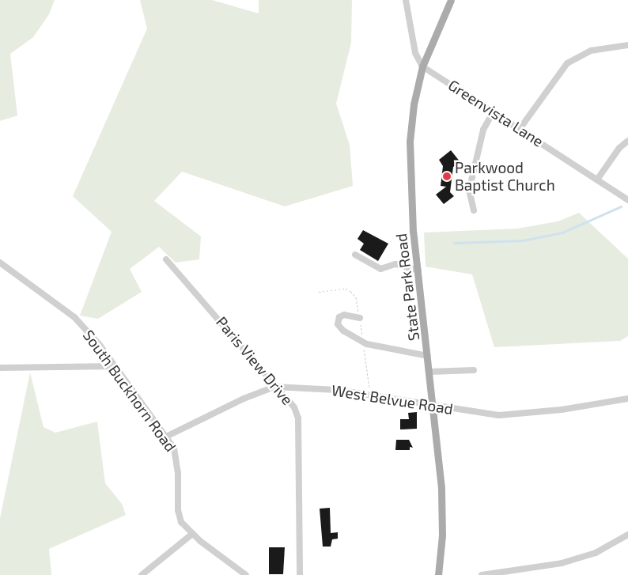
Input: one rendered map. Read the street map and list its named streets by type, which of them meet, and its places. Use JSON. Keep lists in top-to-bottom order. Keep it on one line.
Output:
{"streets":{"main road":["State Park Road"],"street":["Greenvista Lane","Paris View Drive","South Buckhorn Road","West Belvue Road"]},"crossings":[["Greenvista Lane","State Park Road"],["State Park Road","West Belvue Road"],["Paris View Drive","West Belvue Road"],["South Buckhorn Road","West Belvue Road"]],"places":["Parkwood Baptist Church"]}
